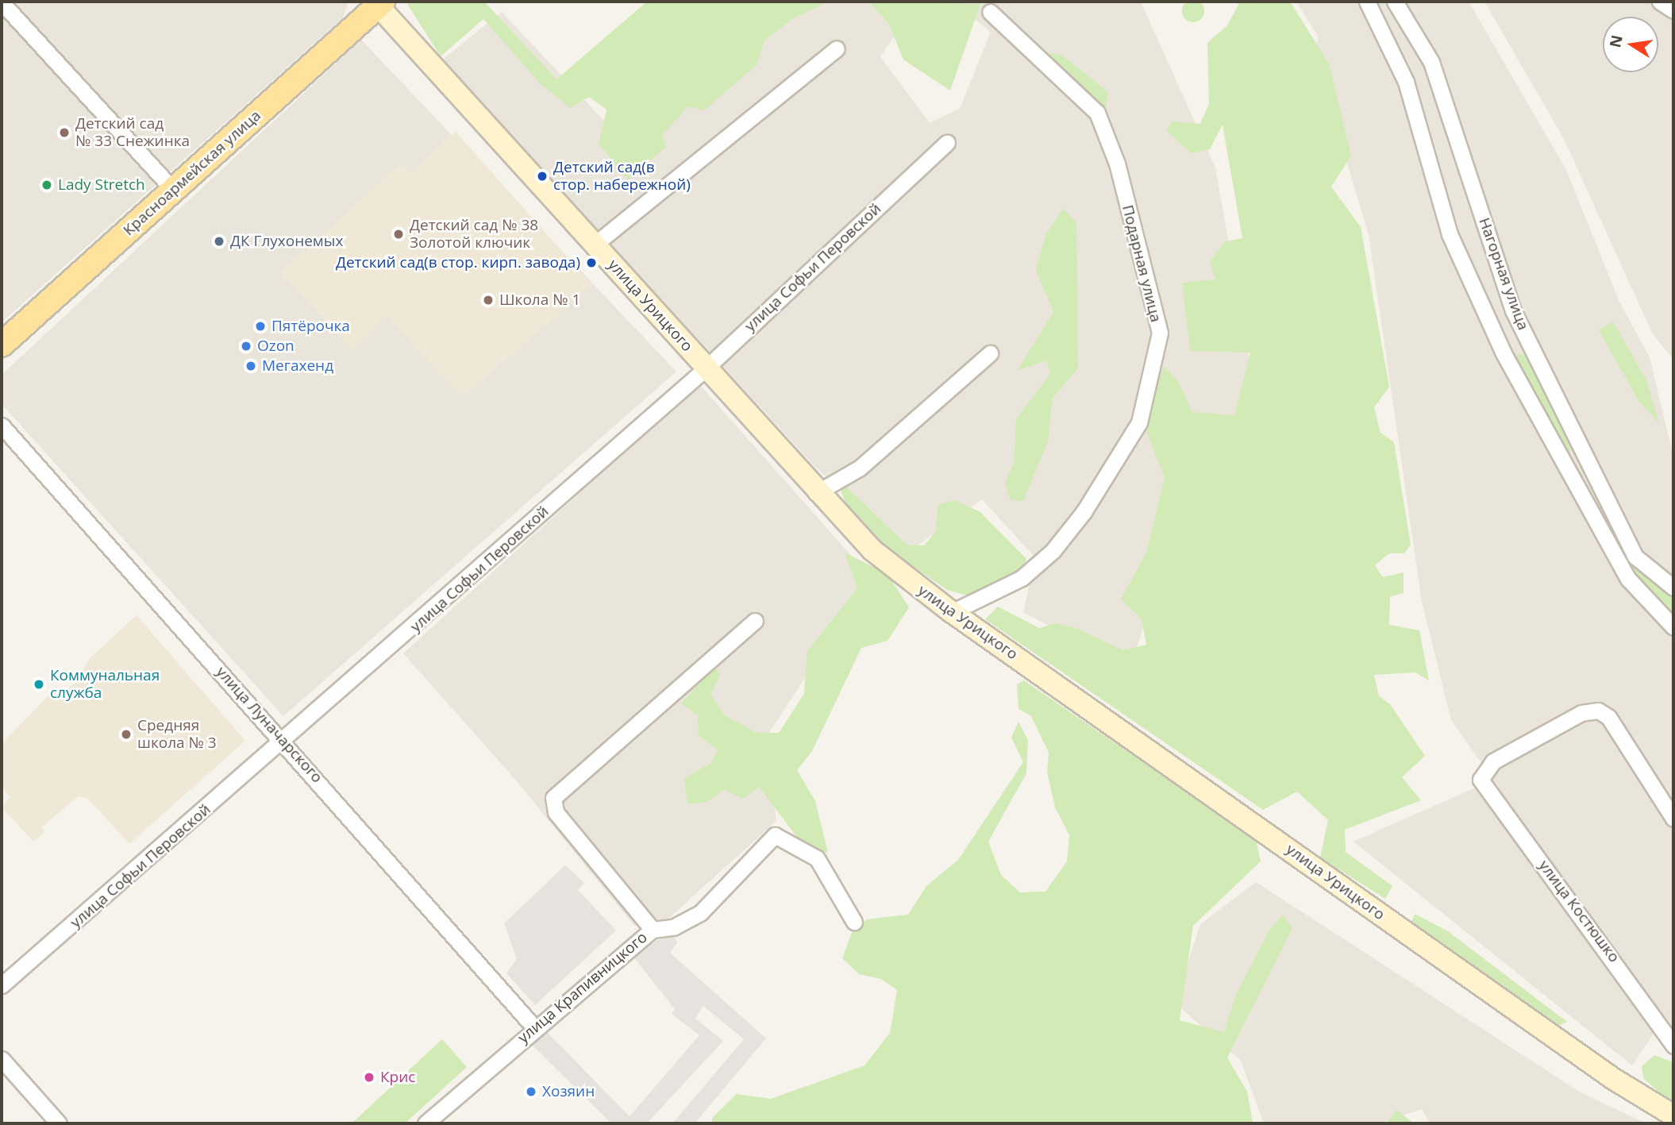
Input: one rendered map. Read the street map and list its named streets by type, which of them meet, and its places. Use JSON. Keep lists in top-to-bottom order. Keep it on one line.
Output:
{"streets":{"main road":["Красноармейская улица","улица Урицкого"],"street":["Подарная улица","улица Софьи Перовской","Нагорная улица","улица Луначарского","улица Костюшко","улица Крапивницкого"]},"crossings":[["Красноармейская улица","улица Урицкого"],["Подарная улица","улица Урицкого"],["улица Софьи Перовской","улица Урицкого"],["улица Софьи Перовской","улица Луначарского"],["улица Луначарского","улица Крапивницкого"]],"places":["Детский сад № 33 Снежинка","Детский сад(в стор. набережной)","Lady Stretch","Детский сад № 38 Золотой ключик","ДК Глухонемых","Детский сад(в стор. кирп. завода)","Школа № 1","Пятёрочка","Ozon","Мегахенд","Коммунальная служба","Средняя школа № 3","Крис","Хозяин"],"north":"left"}
